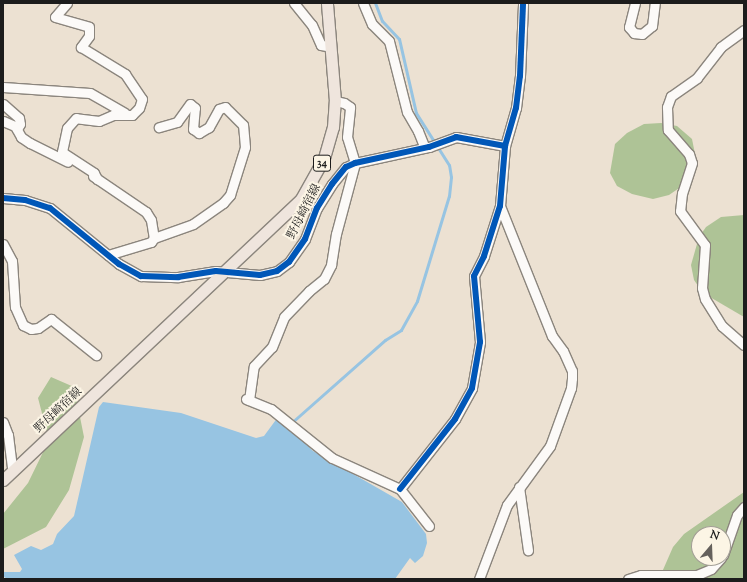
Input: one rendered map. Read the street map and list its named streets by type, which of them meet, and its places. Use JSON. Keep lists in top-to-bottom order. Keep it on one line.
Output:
{"streets":{"main road":["34","野母崎宿線"]},"north":"top"}
